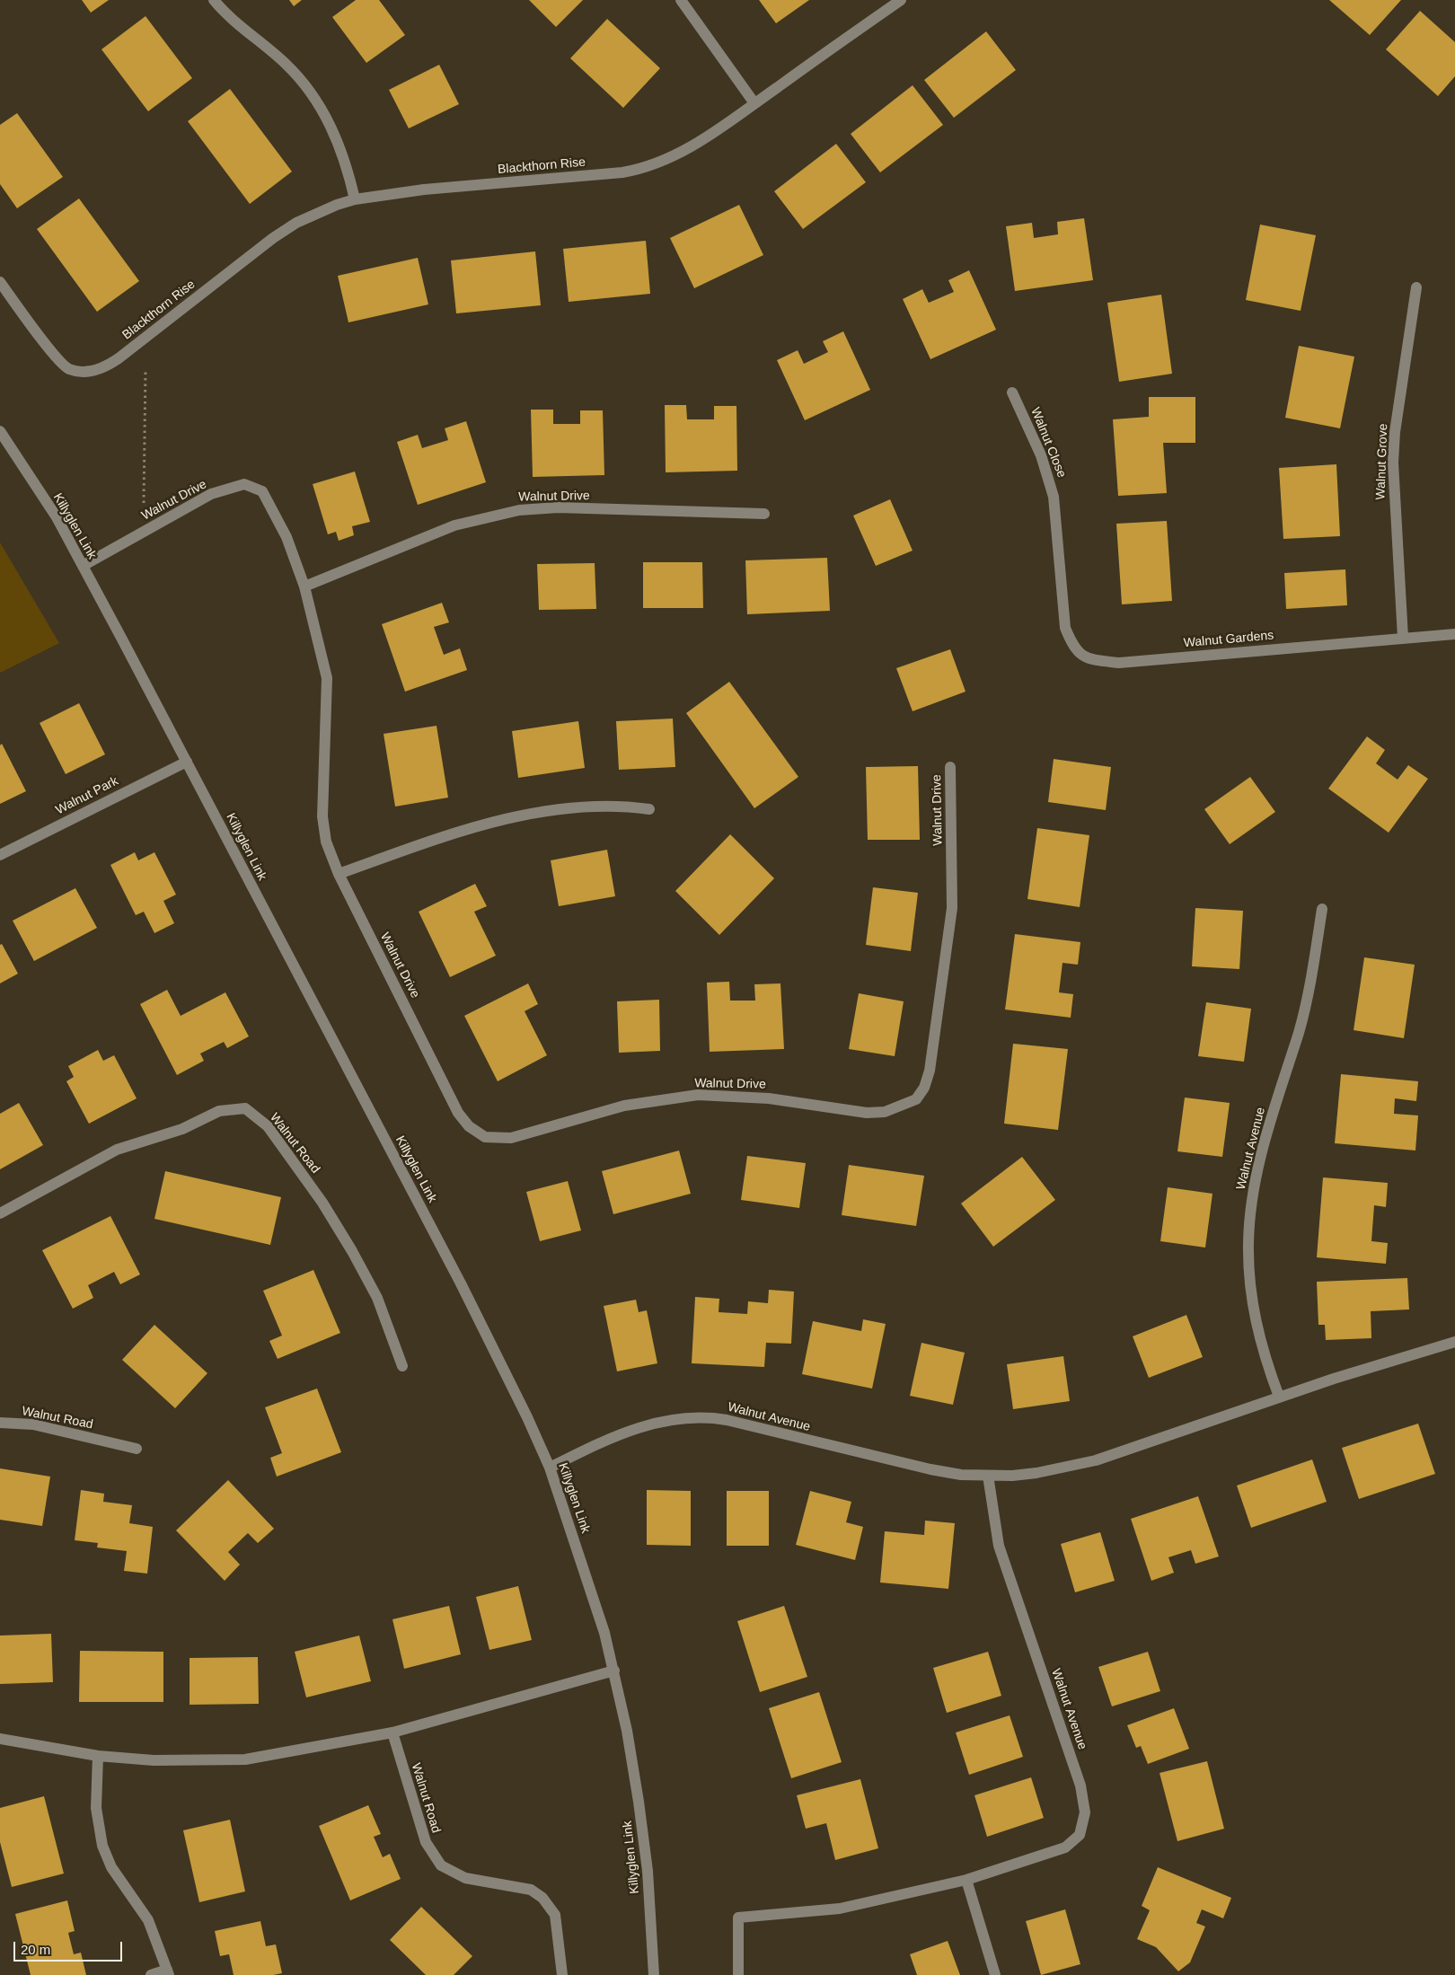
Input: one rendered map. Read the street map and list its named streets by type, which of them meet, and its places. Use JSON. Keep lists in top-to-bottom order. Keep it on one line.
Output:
{"streets":{"street":["Blackthorn Rise","Walnut Close","Walnut Grove","Walnut Drive","Killyglen Link","Walnut Gardens","Walnut Park","Walnut Road","Walnut Avenue"]},"crossings":[["Walnut Close","Walnut Gardens"],["Walnut Grove","Walnut Gardens"],["Walnut Drive","Killyglen Link"],["Killyglen Link","Walnut Park"],["Killyglen Link","Walnut Avenue"]],"scale_bar":"20 m"}
